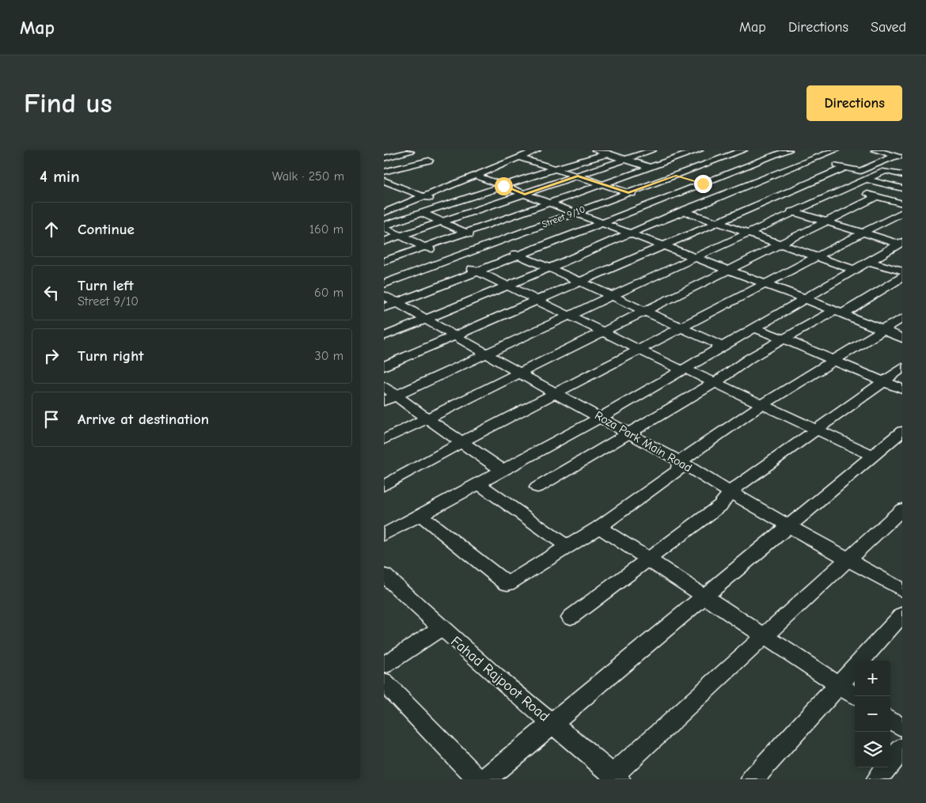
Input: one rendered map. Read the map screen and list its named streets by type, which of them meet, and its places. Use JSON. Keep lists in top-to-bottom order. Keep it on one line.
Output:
{"streets":{"street":["Street 9/10","Roza Park Main Road","Fahad Rajpoot Road"]},"page":{"header":"Map","nav":["Map","Directions","Saved"],"buttons":"Directions","title":"Find us","heading":["4 min","Walk · 250 m"],"list":[["Continue","160 m"],["Turn left","Street 9/10","60 m"],["Turn right","30 m"],"Arrive at destination"],"map_buttons":["+","−"]}}
